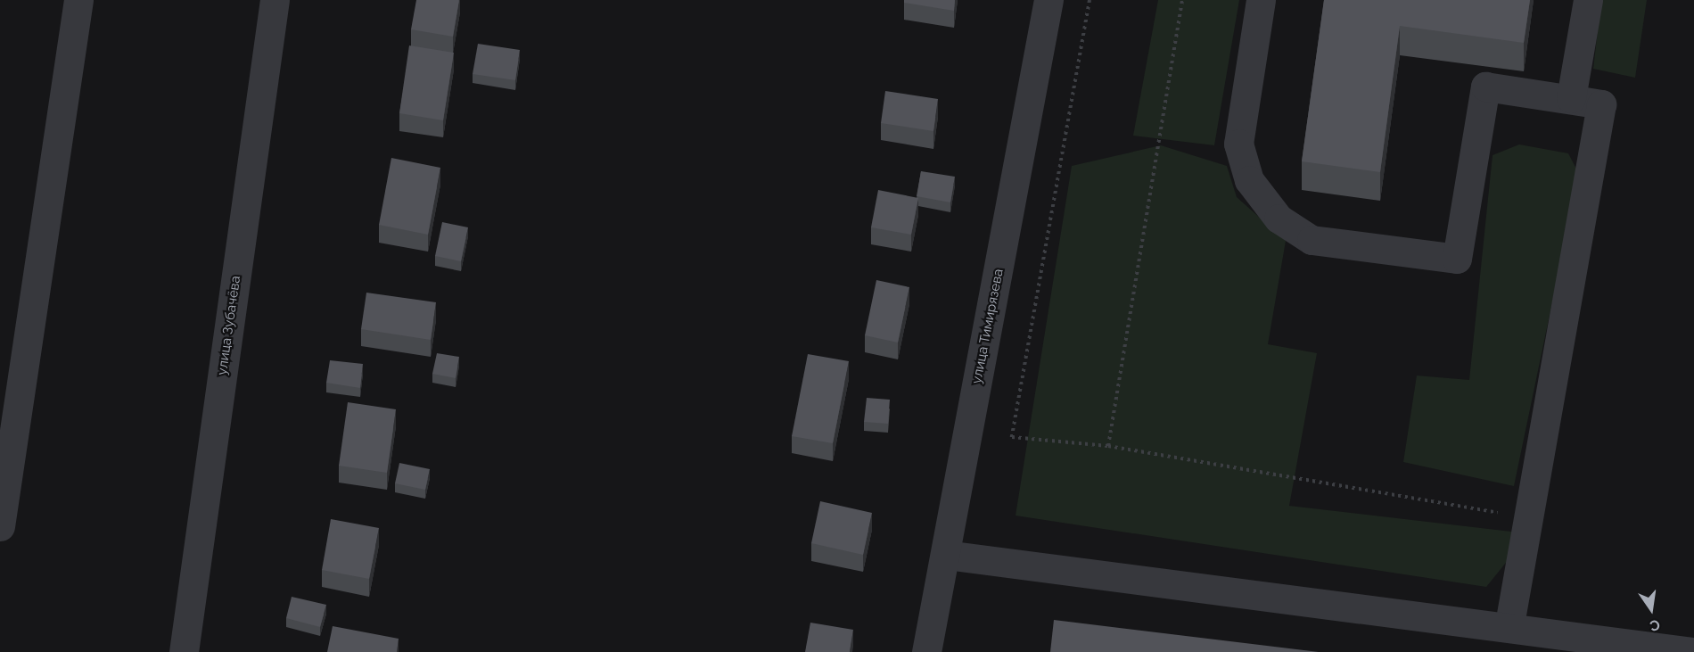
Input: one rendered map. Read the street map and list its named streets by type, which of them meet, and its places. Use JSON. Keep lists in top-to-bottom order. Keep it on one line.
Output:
{"streets":{"street":["улица Зубачёва","улица Тимирязева"]},"north":"bottom"}
